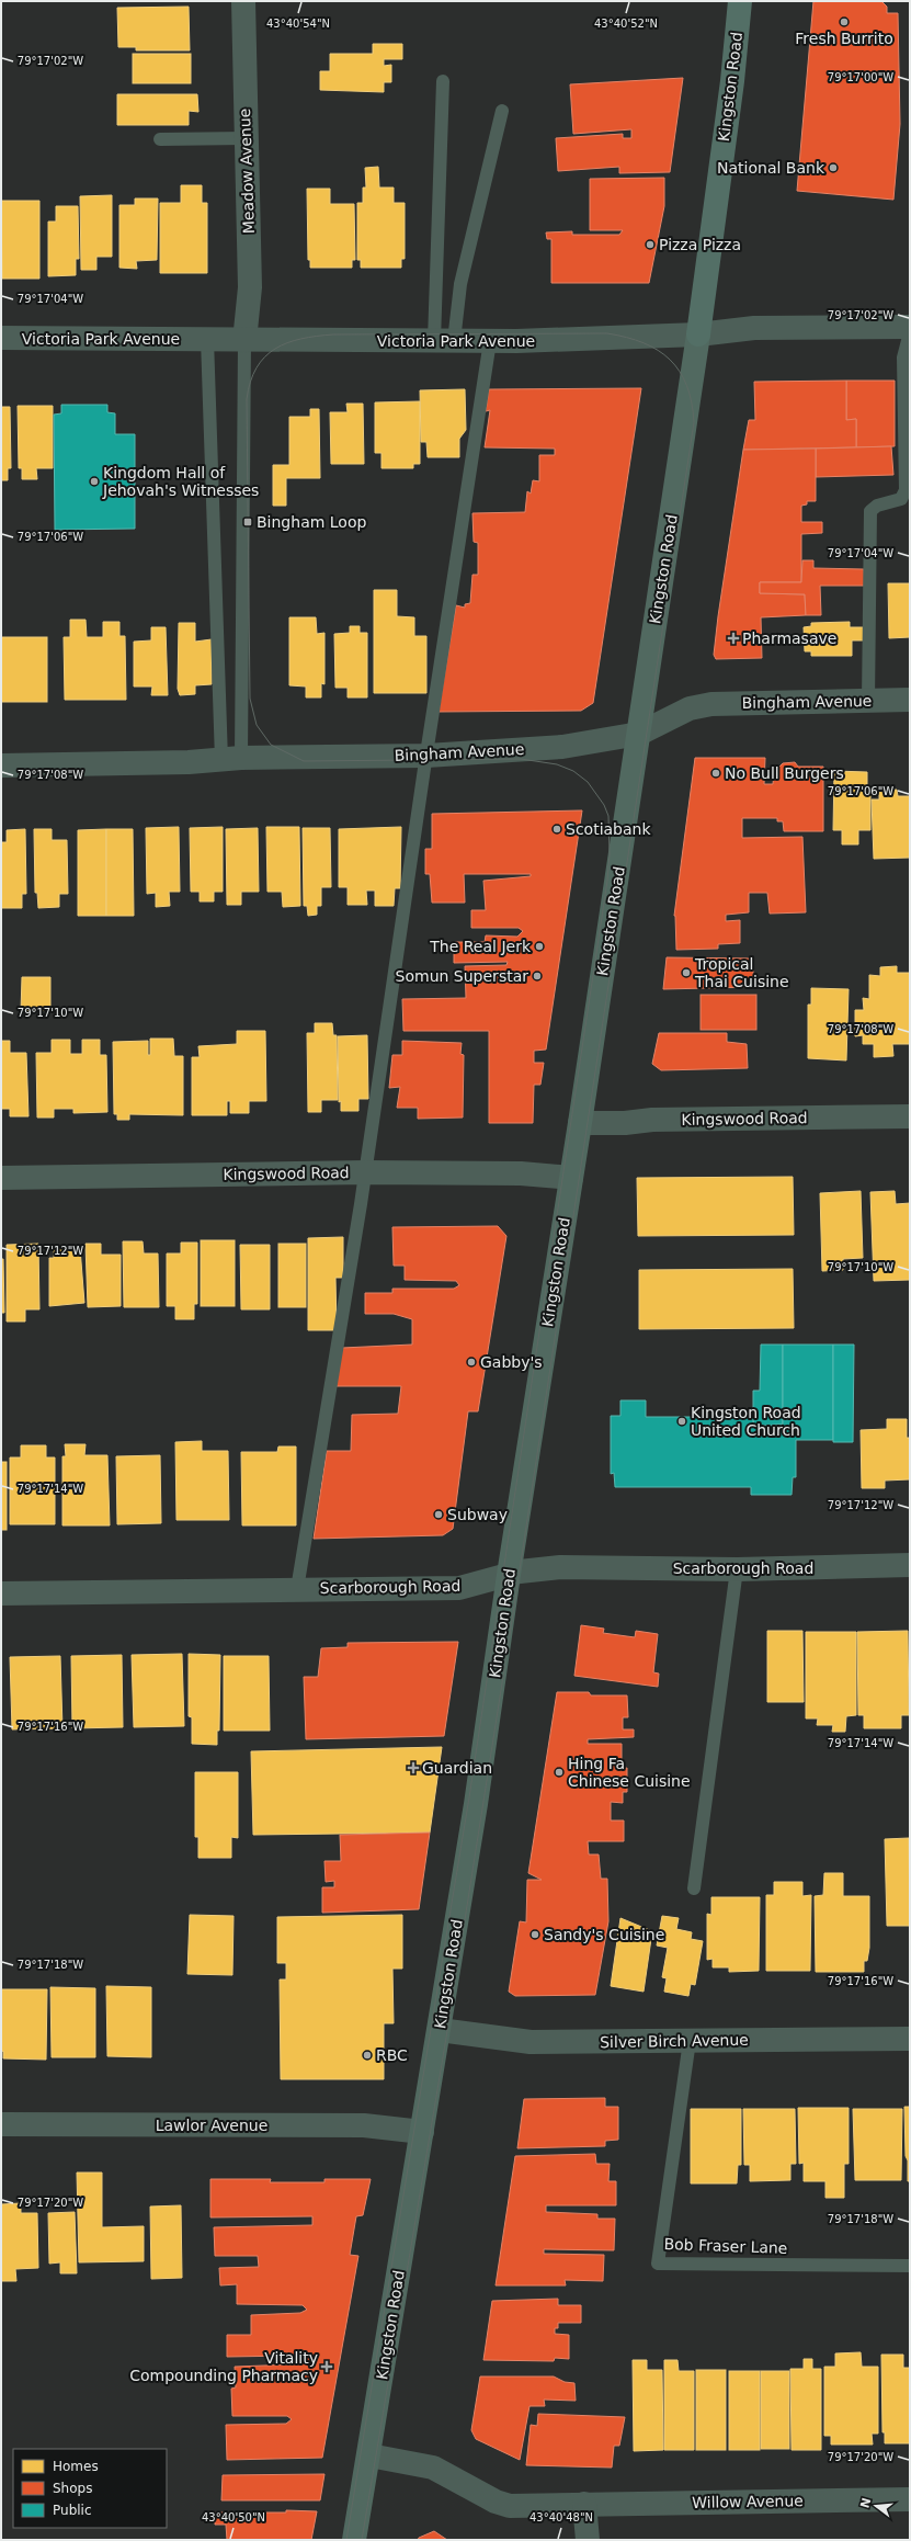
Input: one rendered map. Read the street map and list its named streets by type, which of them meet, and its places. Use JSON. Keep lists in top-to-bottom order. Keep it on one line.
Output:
{"streets":{"main road":["Kingston Road"],"street":["Meadow Avenue","Victoria Park Avenue","Bingham Avenue","Kingswood Road","Scarborough Road","Silver Birch Avenue","Lawlor Avenue","Willow Avenue"],"lane":["Bob Fraser Lane"]},"crossings":[["Kingston Road","Victoria Park Avenue"],["Kingston Road","Bingham Avenue"],["Kingston Road","Kingswood Road"],["Kingston Road","Scarborough Road"],["Kingston Road","Silver Birch Avenue"],["Kingston Road","Lawlor Avenue"],["Kingston Road","Willow Avenue"],["Meadow Avenue","Victoria Park Avenue"],["Silver Birch Avenue","Bob Fraser Lane"]],"places":{"other":["Fresh Burrito","National Bank","Pizza Pizza","Kingdom Hall of Jehovah's Witnesses","No Bull Burgers","Scotiabank","The Real Jerk","Tropical Thai Cuisine","Somun Superstar","Gabby's","Kingston Road United Church","Subway","Hing Fa Chinese Cuisine","Sandy's Cuisine","RBC"],"transit":["Bingham Loop"],"health":["Pharmasave","Guardian","Vitality Compounding Pharmacy"]},"legend":["Homes","Shops","Public"],"north":"left","coordinates":["43°40'54\"N","43°40'52\"N","79°17'02\"W","79°17'00\"W","79°17'04\"W","79°17'06\"W","79°17'08\"W","79°17'10\"W","79°17'12\"W","79°17'14\"W","79°17'16\"W","79°17'18\"W","79°17'20\"W","43°40'50\"N","43°40'48\"N"]}
